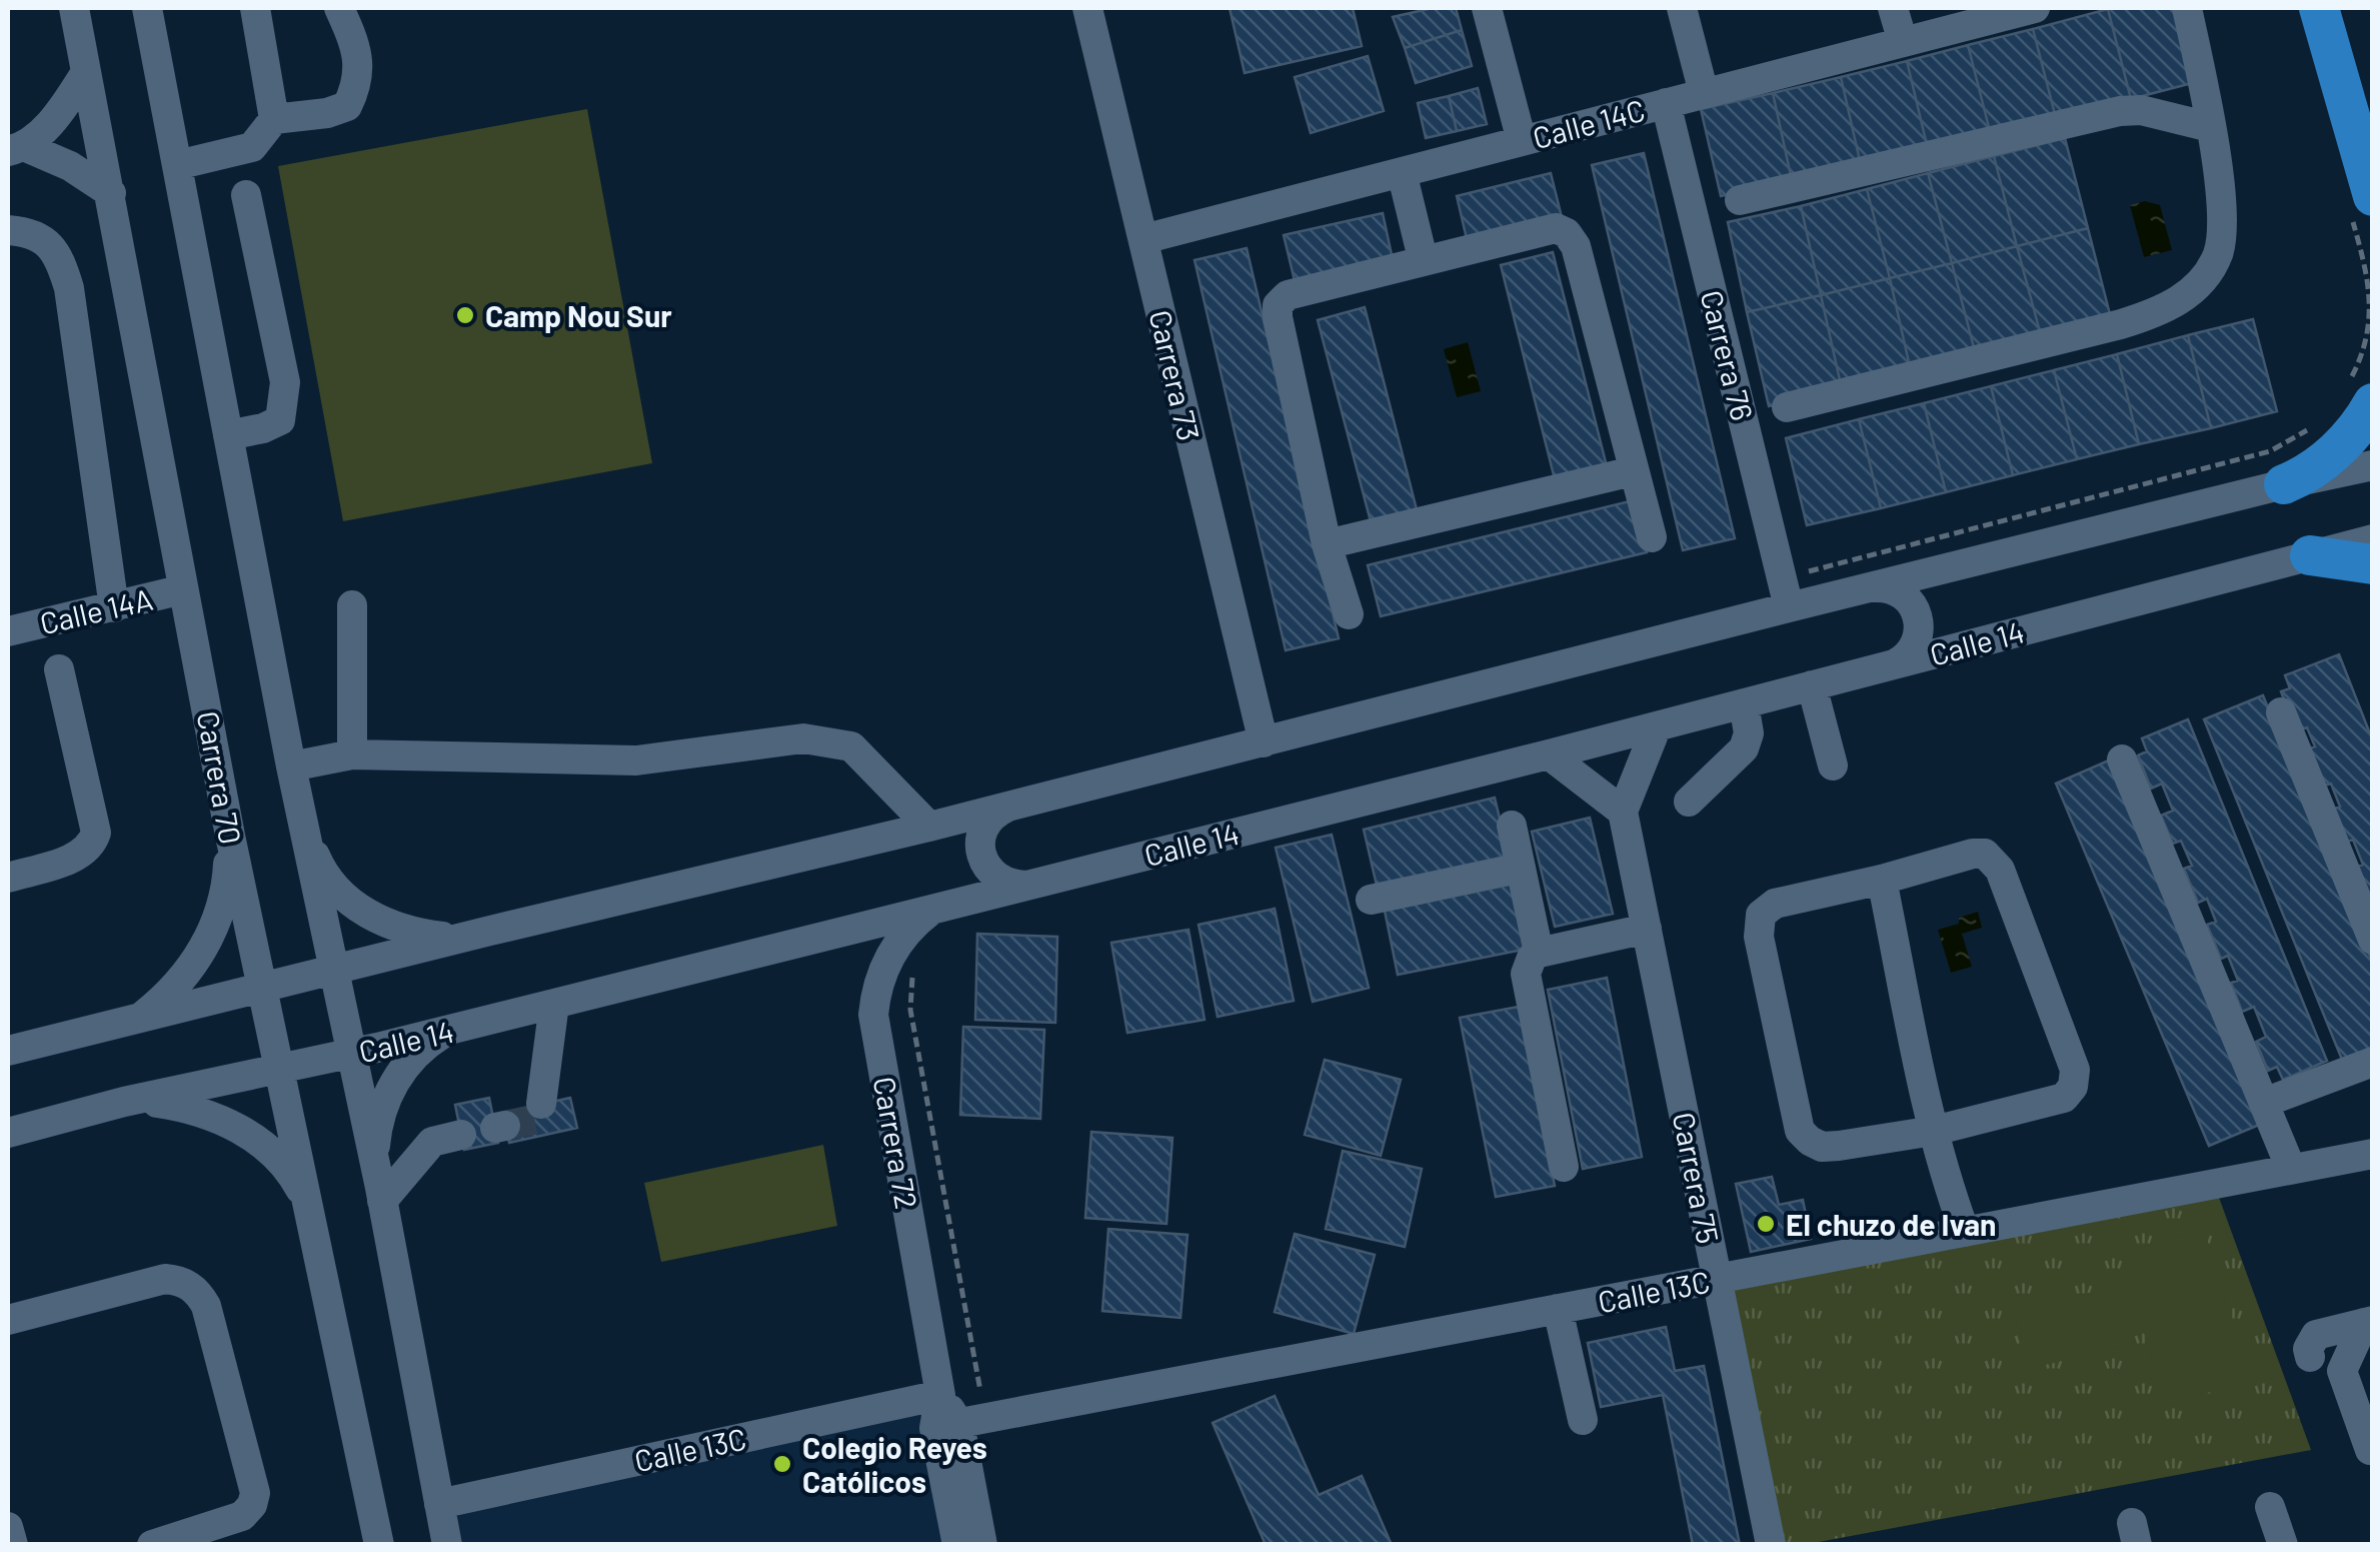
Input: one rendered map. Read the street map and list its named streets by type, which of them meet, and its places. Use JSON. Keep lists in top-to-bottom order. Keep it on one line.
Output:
{"streets":{"street":["Calle 14C","Carrera 76","Carrera 73","Calle 14A","Calle 14","Carrera 70","Carrera 72","Carrera 75","Calle 13C"]},"crossings":[["Calle 14C","Carrera 76"],["Calle 14C","Carrera 73"],["Calle 14A","Carrera 70"],["Calle 14","Carrera 70"],["Calle 14","Carrera 72"],["Carrera 72","Calle 13C"],["Carrera 75","Calle 13C"]],"places":["Camp Nou Sur","El chuzo de Ivan","Colegio Reyes Católicos"]}
